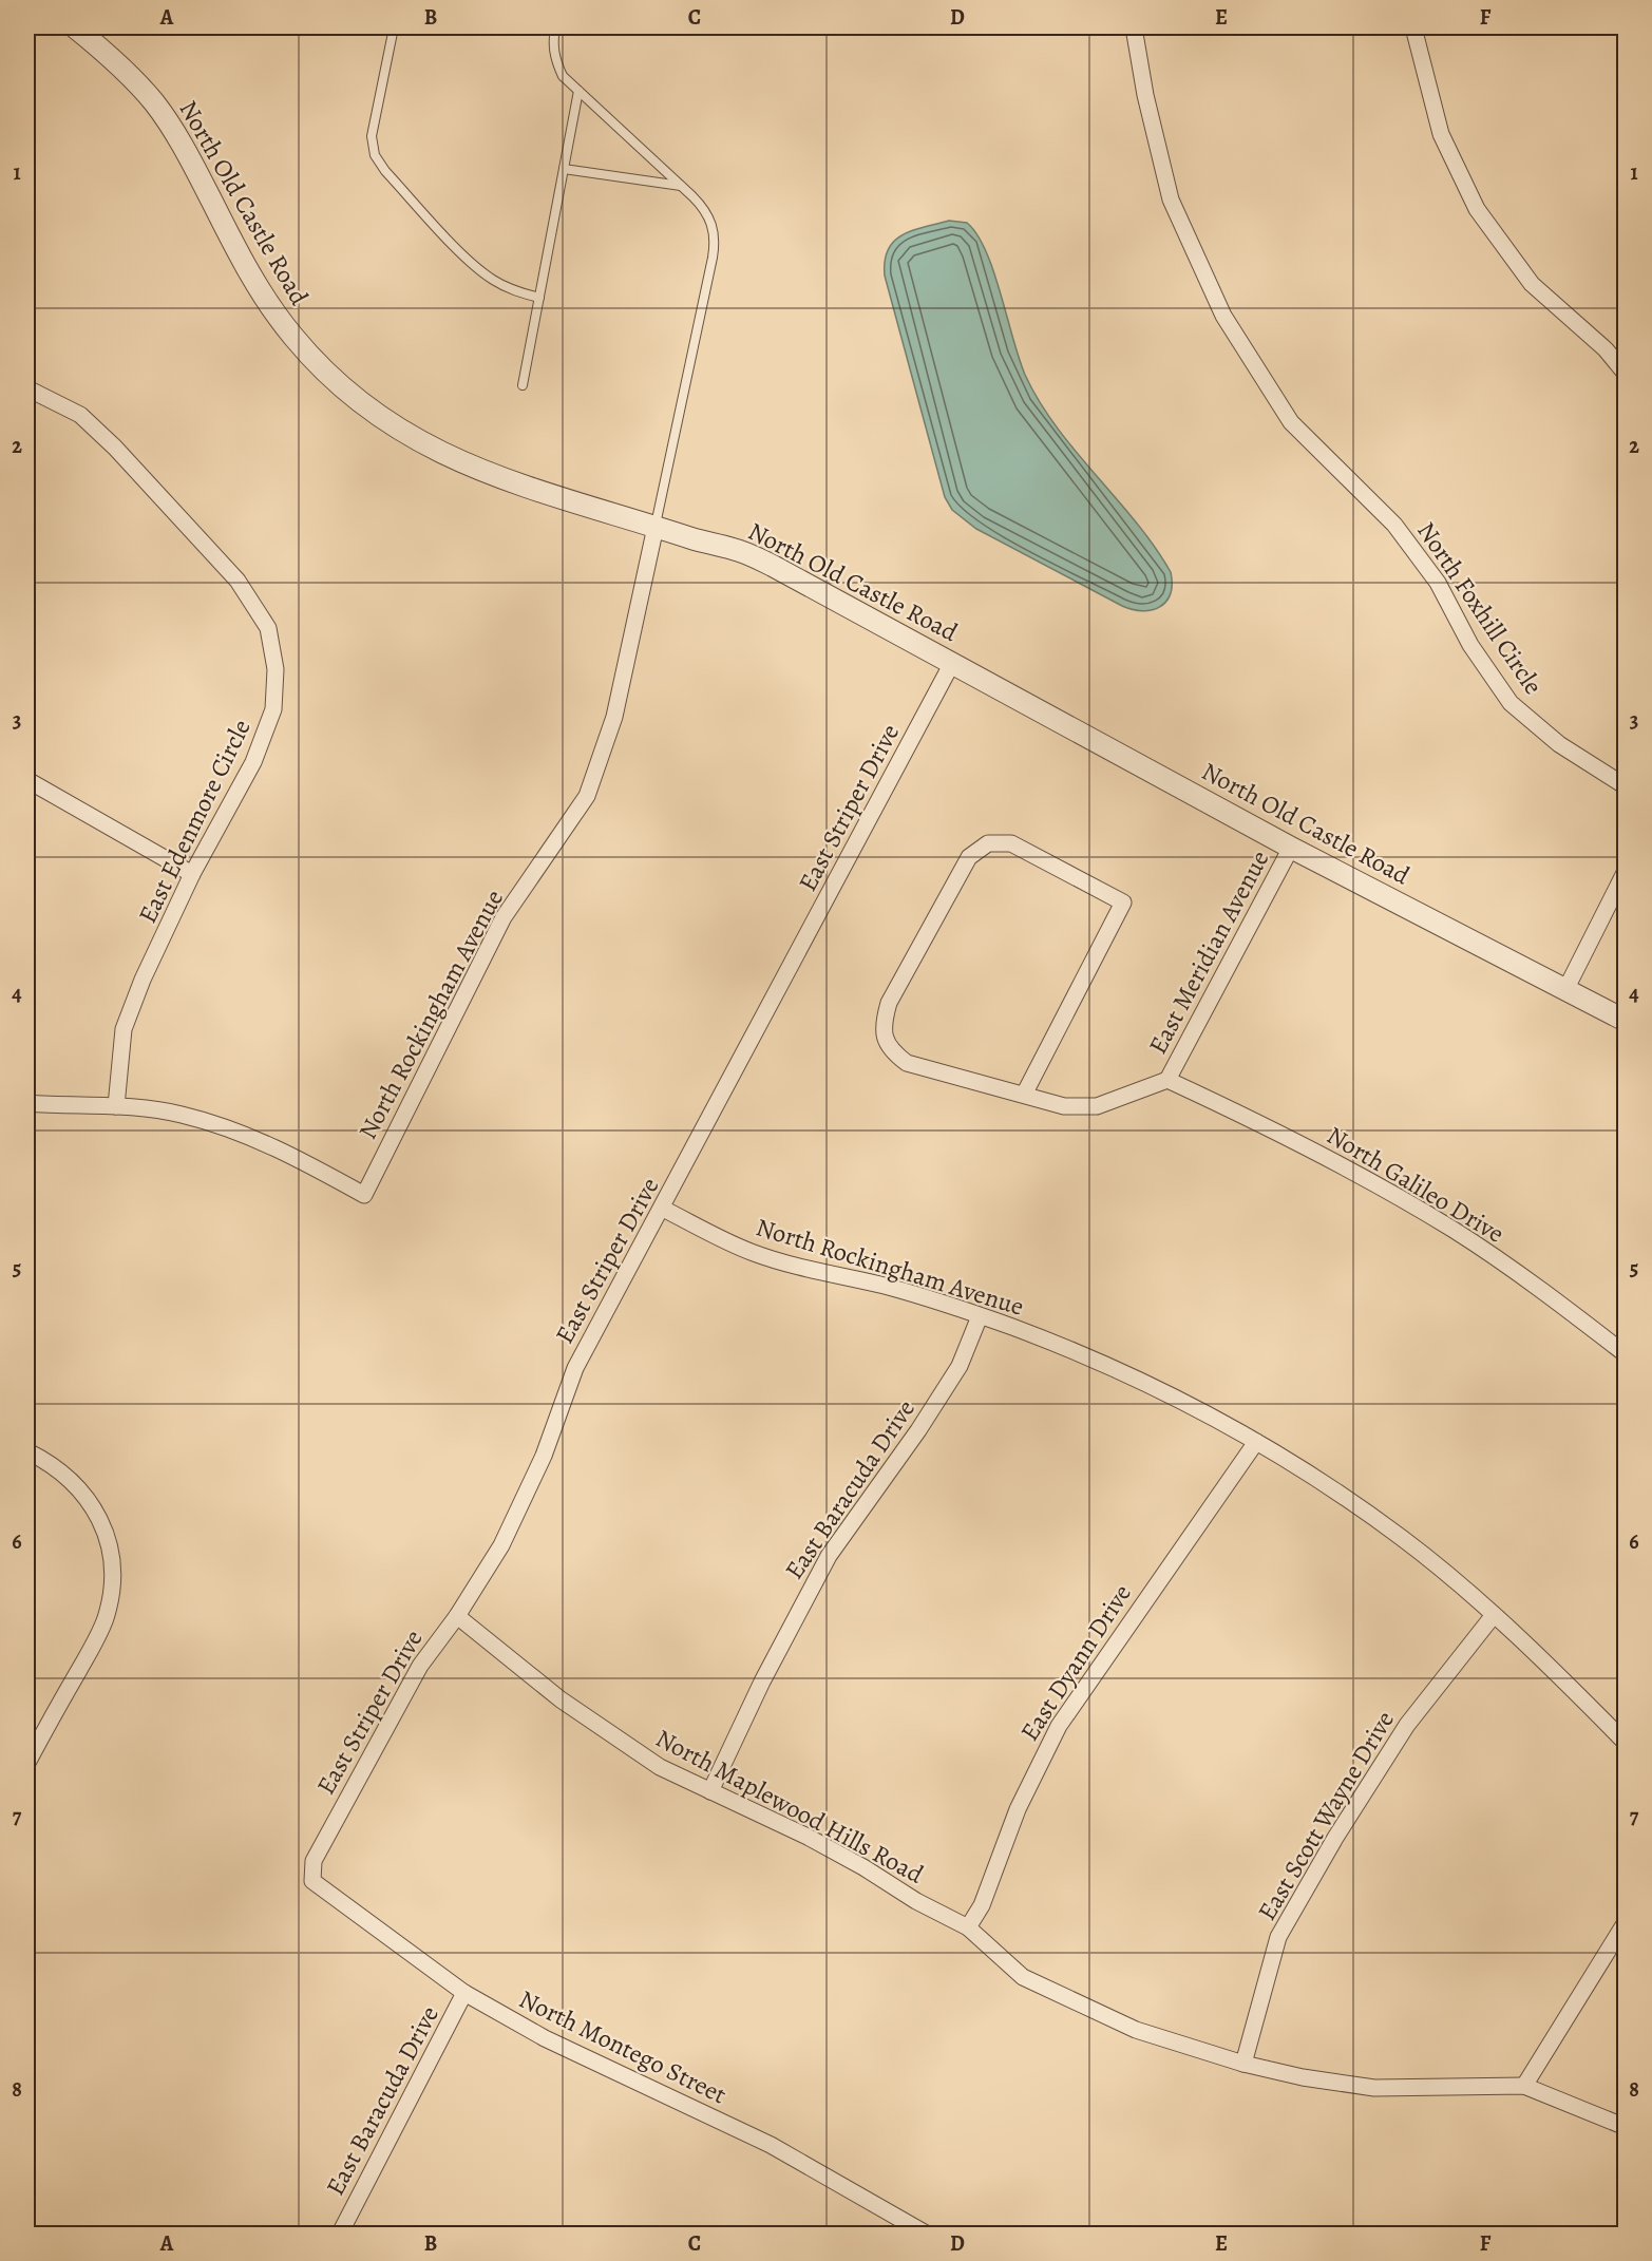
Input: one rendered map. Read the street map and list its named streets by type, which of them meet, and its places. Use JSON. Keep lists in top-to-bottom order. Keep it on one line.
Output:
{"streets":{"street":["North Old Castle Road","North Foxhill Circle","East Striper Drive","East Edenmore Circle","East Meridian Avenue","North Rockingham Avenue","North Galileo Drive","East Baracuda Drive","East Dyann Drive","North Maplewood Hills Road","East Scott Wayne Drive","North Montego Street"]},"crossings":[["North Old Castle Road","East Striper Drive"],["North Old Castle Road","East Meridian Avenue"],["North Old Castle Road","North Rockingham Avenue"],["East Striper Drive","North Rockingham Avenue"],["East Striper Drive","North Maplewood Hills Road"],["East Striper Drive","North Montego Street"],["East Edenmore Circle","North Rockingham Avenue"],["East Meridian Avenue","North Galileo Drive"],["North Rockingham Avenue","East Baracuda Drive"],["North Rockingham Avenue","East Dyann Drive"],["North Rockingham Avenue","East Scott Wayne Drive"],["East Baracuda Drive","North Maplewood Hills Road"],["East Baracuda Drive","North Montego Street"],["East Dyann Drive","North Maplewood Hills Road"],["North Maplewood Hills Road","East Scott Wayne Drive"]],"grid":{"columns":["A","B","C","D","E","F"],"rows":["1","2","3","4","5","6","7","8"]}}
